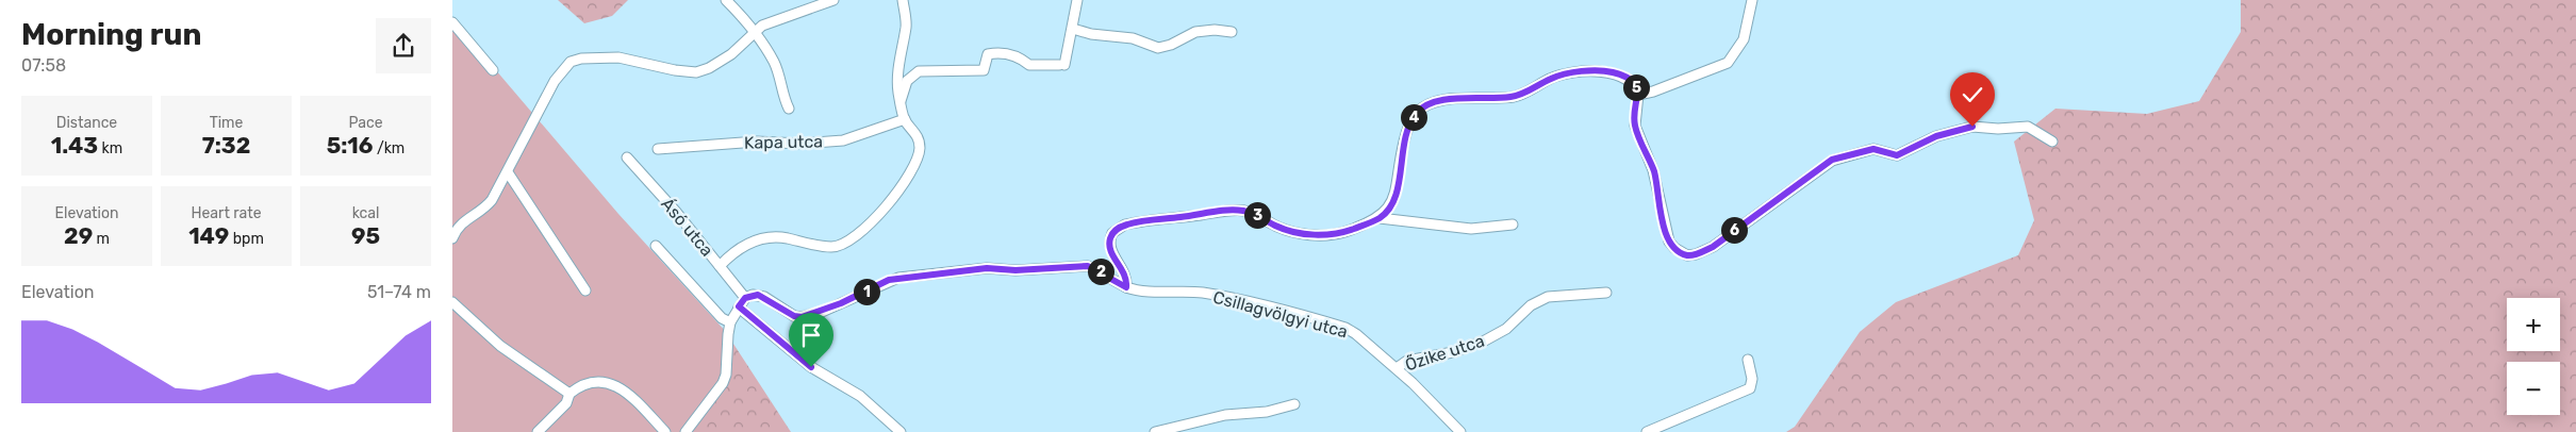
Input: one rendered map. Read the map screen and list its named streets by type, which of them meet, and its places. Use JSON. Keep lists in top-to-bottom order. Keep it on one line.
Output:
{"streets":{"street":["Kapa utca","Ásó utca","Csillagvölgyi utca","Őzike utca"]},"crossings":[["Csillagvölgyi utca","Őzike utca"]],"page":{"heading":["Morning run","07:58"],"pins":["5","4","3","6","2","1"],"stats":[["Distance","1.43 km"],["Time","7:32"],["Pace","5:16 /km"],["Elevation","29 m"],["Heart rate","149 bpm"],["kcal","95"]],"chart":["Elevation","51–74 m"],"map_buttons":["+","−"]}}
